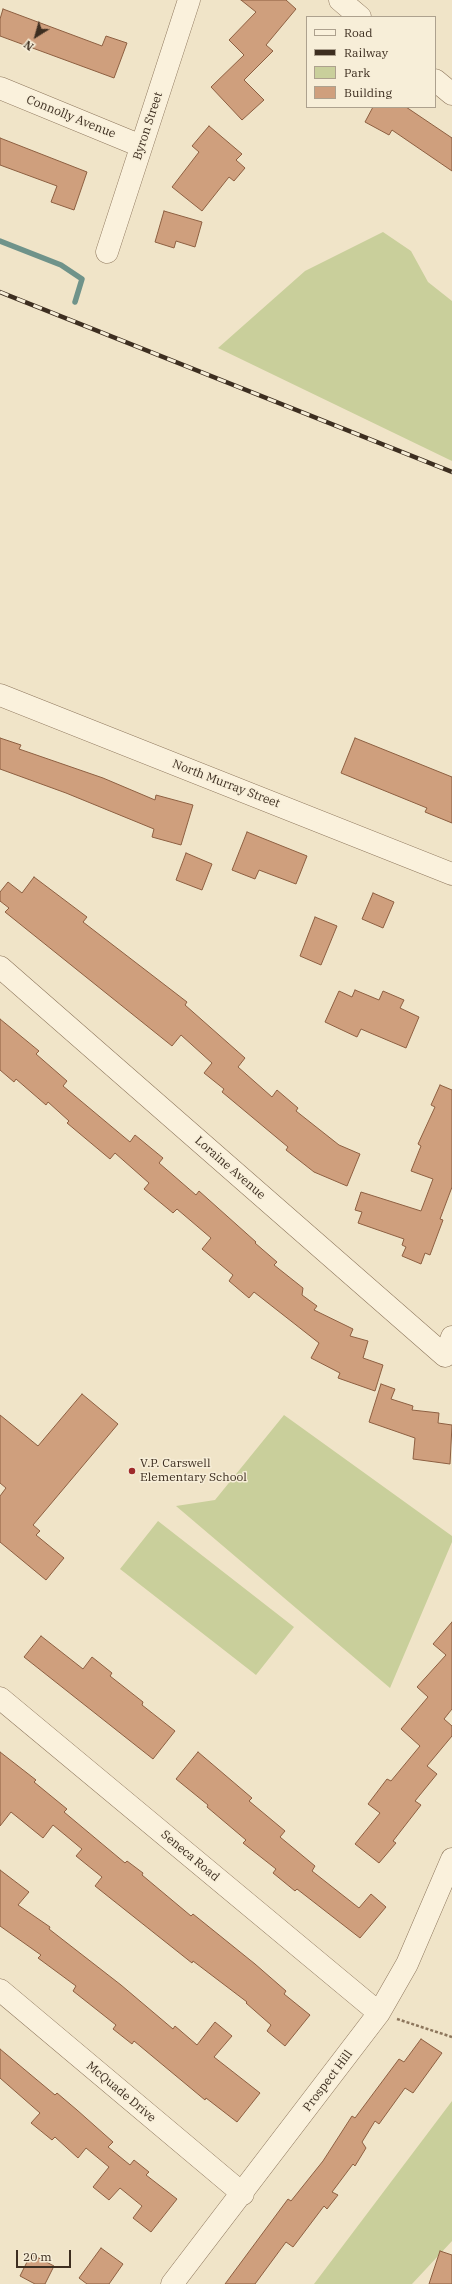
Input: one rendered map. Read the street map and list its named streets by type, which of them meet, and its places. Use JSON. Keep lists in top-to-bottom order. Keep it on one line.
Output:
{"streets":{"street":["Connolly Avenue","Byron Street","North Murray Street","Loraine Avenue","Seneca Road","Prospect Hill","McQuade Drive"]},"crossings":[["Connolly Avenue","Byron Street"],["Seneca Road","Prospect Hill"],["Prospect Hill","McQuade Drive"]],"places":["V.P. Carswell Elementary School"],"legend":["Road","Railway","Park","Building"],"scale_bar":"20 m","north":"bottom left"}
